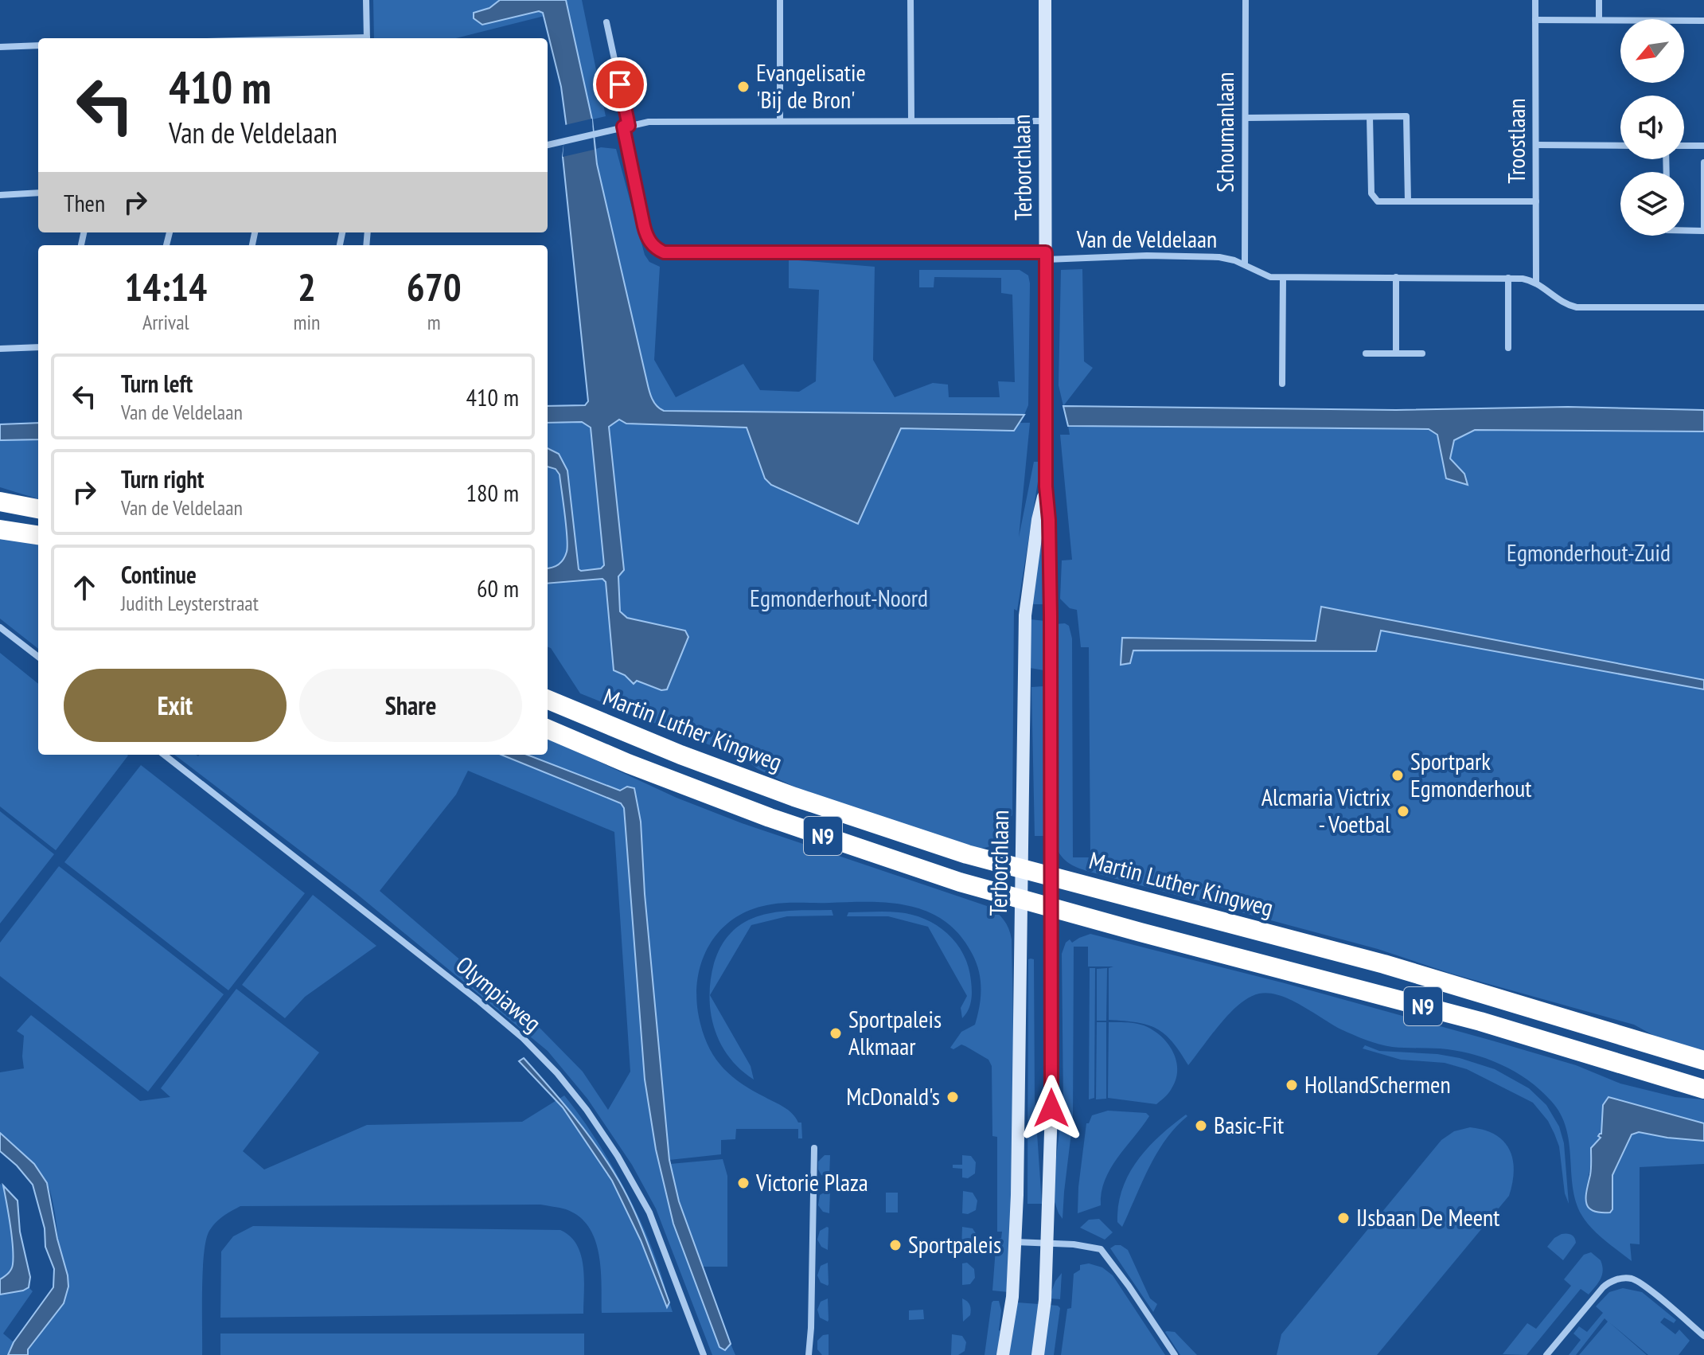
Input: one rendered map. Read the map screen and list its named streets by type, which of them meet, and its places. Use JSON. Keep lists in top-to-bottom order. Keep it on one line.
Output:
{"streets":{"highway":["Martin Luther Kingweg","N9"],"street":["Schoumanlaan","Troostlaan","Terborchlaan","Van de Veldelaan","Olympiaweg"]},"crossings":[["Schoumanlaan","Van de Veldelaan"],["Troostlaan","Van de Veldelaan"],["Terborchlaan","Van de Veldelaan"],["Terborchlaan","Martin Luther Kingweg"],["Terborchlaan","N9"]],"parks":["Egmonderhout-Zuid","Egmonderhout-Noord"],"places":["Evangelisatie 'Bij de Bron'","Sportpark Egmonderhout","Alcmaria Victrix - Voetbal","Sportpaleis Alkmaar","HollandSchermen","McDonald's","Basic-Fit","Victorie Plaza","IJsbaan De Meent","Sportpaleis"],"north":"bottom left","page":{"turn":["410 m","Van de Veldelaan"],"then":"Then","eta":["14:14","Arrival","2","min","670","m"],"list":[{"name":"Turn left","note":"Van de Veldelaan","value":"410 m"},{"name":"Turn right","note":"Van de Veldelaan","value":"180 m"},{"name":"Continue","note":"Judith Leysterstraat","value":"60 m"}],"buttons":["Exit","Share"]}}
